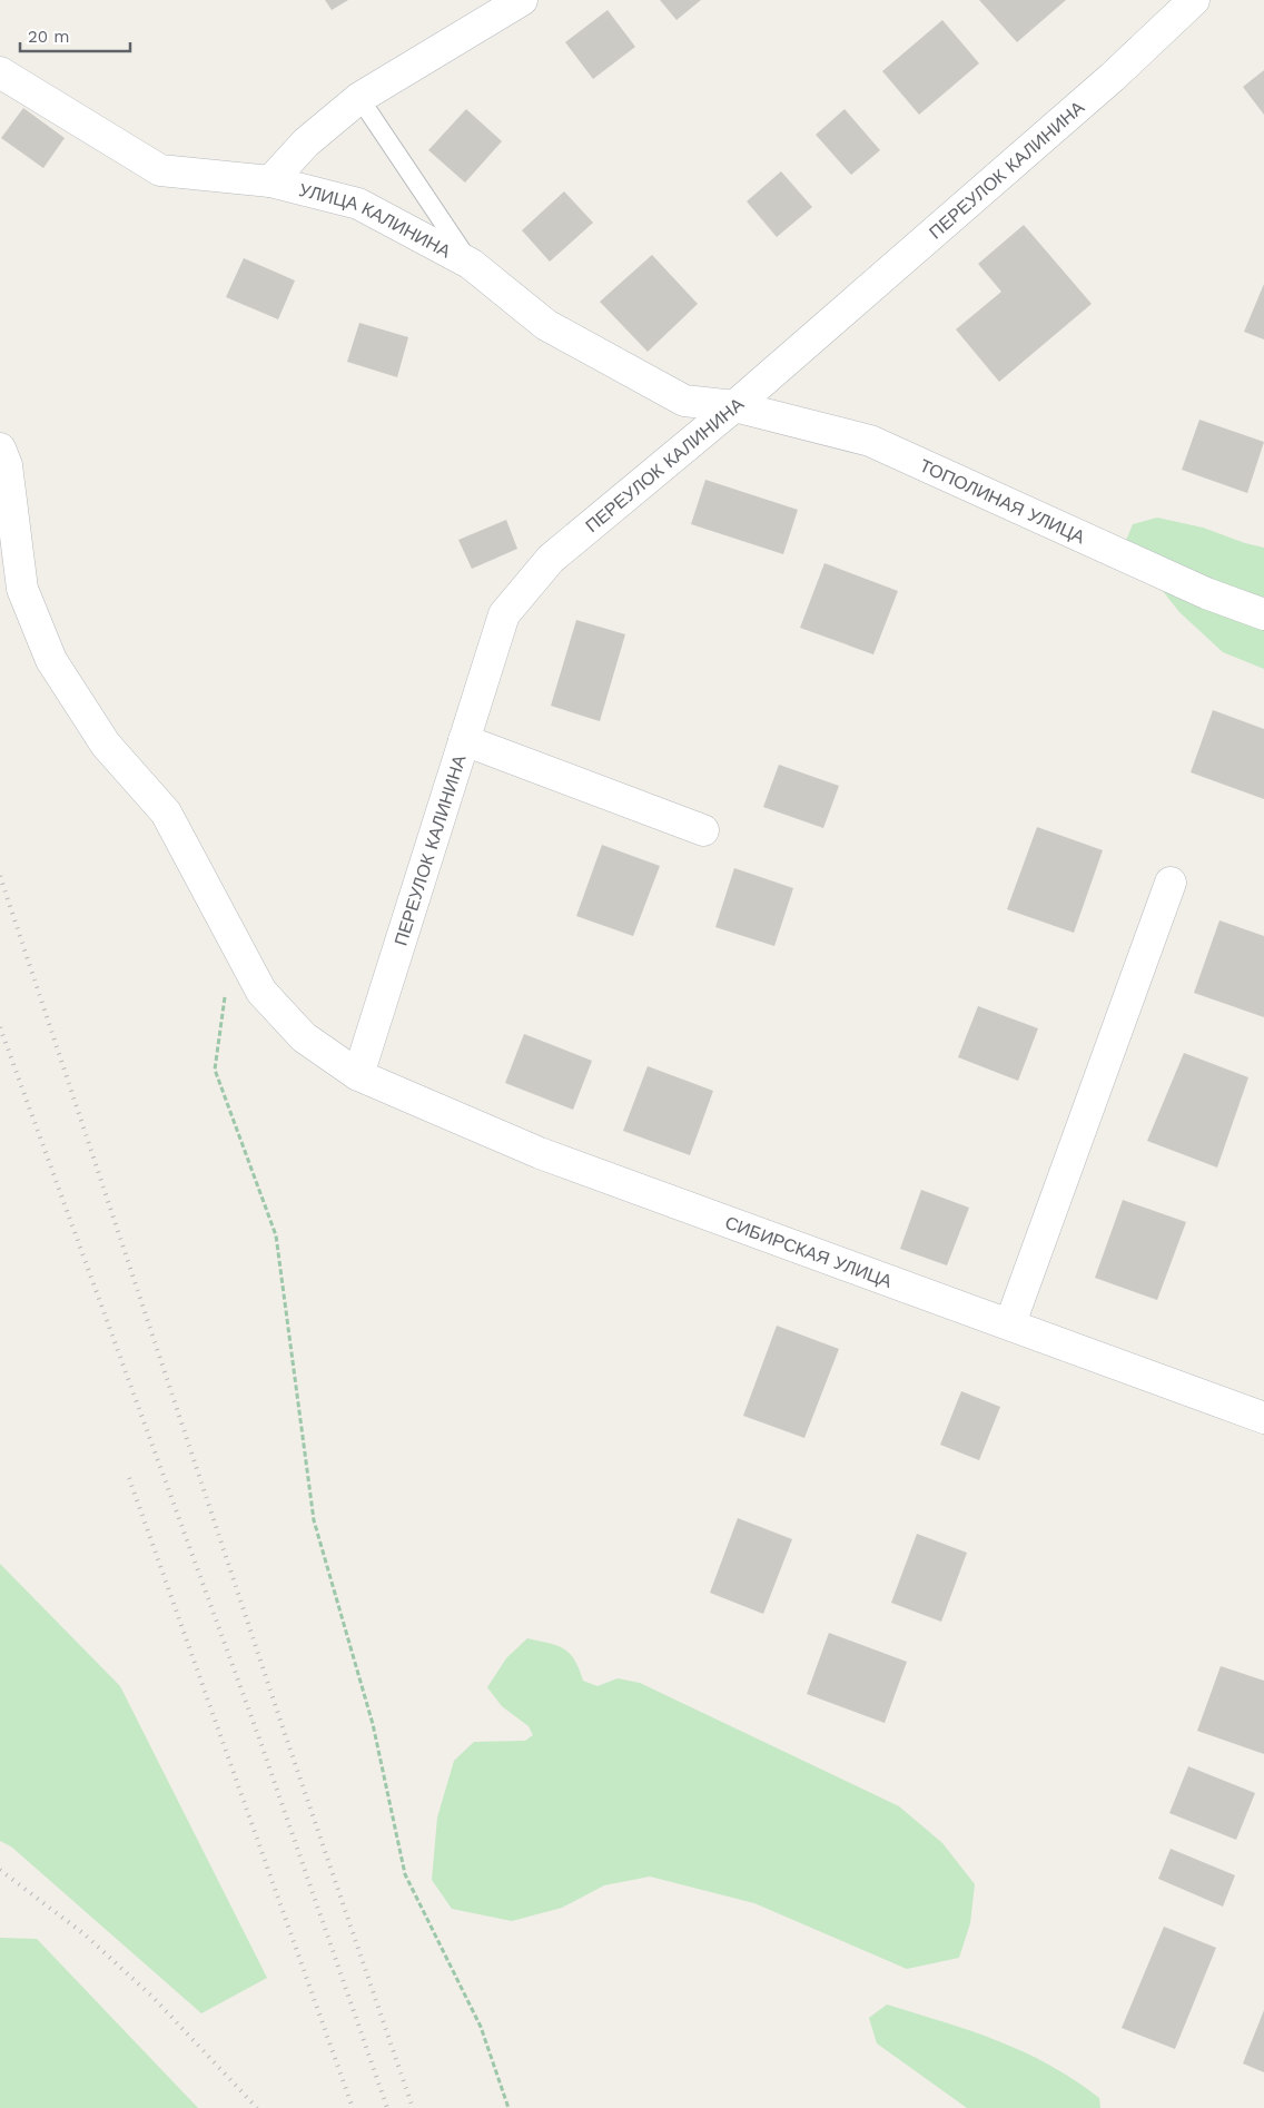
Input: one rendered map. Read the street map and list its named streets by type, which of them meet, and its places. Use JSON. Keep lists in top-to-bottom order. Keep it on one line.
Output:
{"streets":{"street":["ПЕРЕУЛОК КАЛИНИНА","УЛИЦА КАЛИНИНА","ТОПОЛИНАЯ УЛИЦА","СИБИРСКАЯ УЛИЦА"]},"crossings":[["ПЕРЕУЛОК КАЛИНИНА","УЛИЦА КАЛИНИНА"],["ПЕРЕУЛОК КАЛИНИНА","ТОПОЛИНАЯ УЛИЦА"],["ПЕРЕУЛОК КАЛИНИНА","СИБИРСКАЯ УЛИЦА"],["УЛИЦА КАЛИНИНА","ТОПОЛИНАЯ УЛИЦА"]],"scale_bar":"20 m"}
